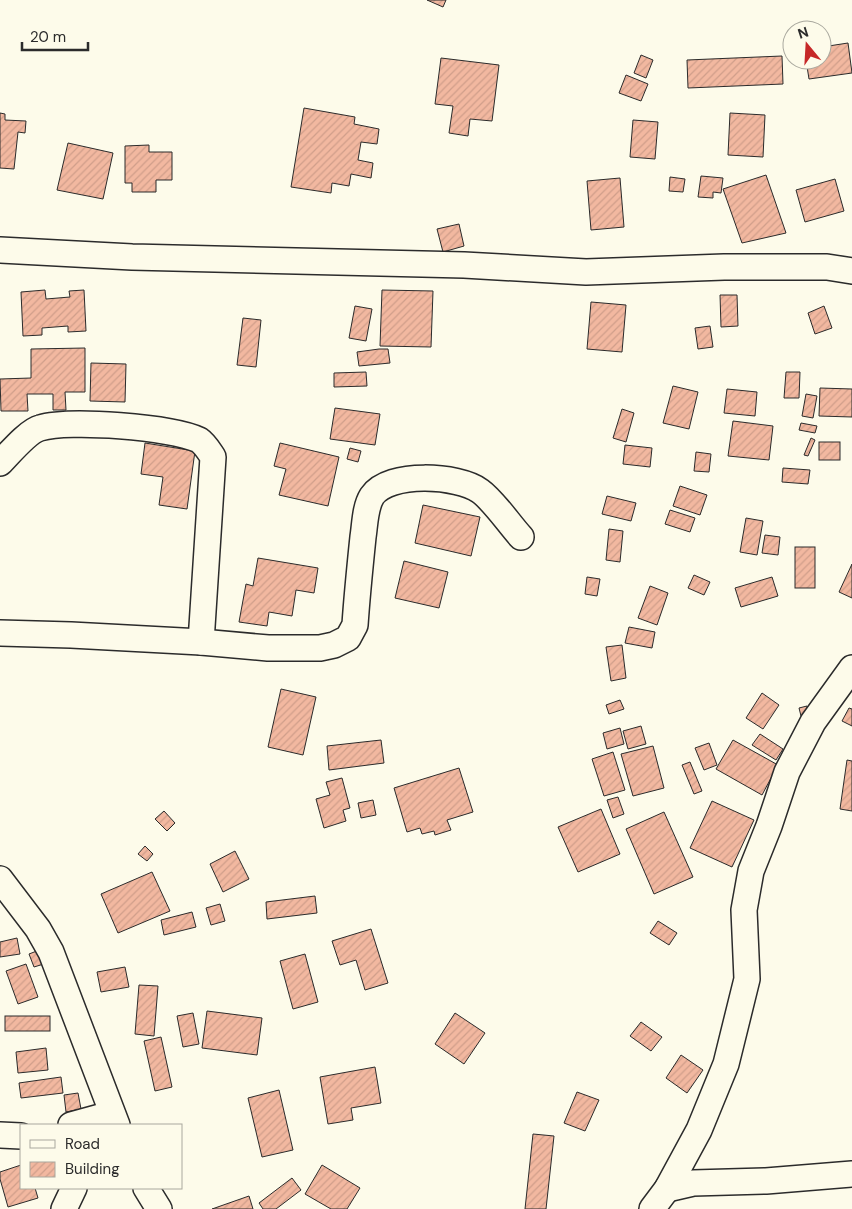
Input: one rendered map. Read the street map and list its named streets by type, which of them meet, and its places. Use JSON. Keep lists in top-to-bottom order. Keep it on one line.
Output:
{"legend":["Road","Building"],"scale_bar":"20 m","north":"top"}
